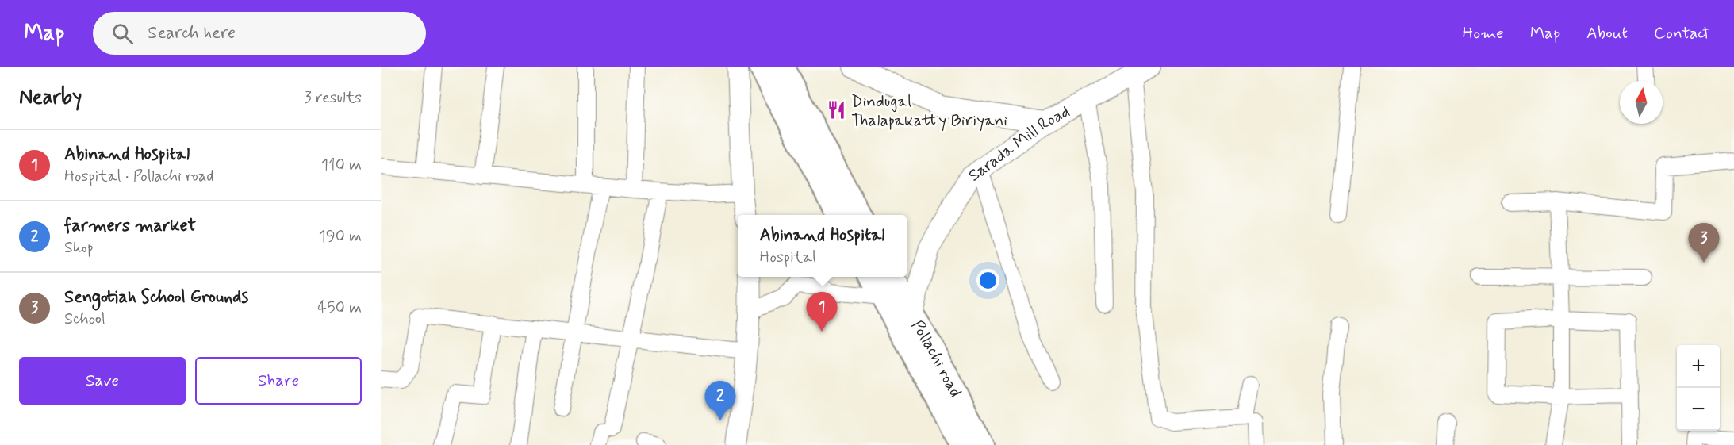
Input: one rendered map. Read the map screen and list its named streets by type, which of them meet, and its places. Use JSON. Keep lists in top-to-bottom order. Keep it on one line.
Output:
{"streets":{"highway":["Pollachi road"],"main road":["Sarada Mill Road"]},"crossings":[["Sarada Mill Road","Pollachi road"]],"places":{"restaurant":["Dindugal Thalapakatty Biriyani"]},"north":"top","page":{"header":"Map","search":"Search here","nav":["Home","Map","About","Contact"],"heading":["Nearby","3 results"],"list":[{"mark":"1","name":"Abinand Hospital","note":"Hospital · Pollachi road","value":"110 m"},{"mark":"2","name":"farmers market","note":"Shop","value":"190 m"},{"mark":"3","name":"Sengotiah School Grounds","note":"School","value":"450 m"}],"popup":["Abinand Hospital","Hospital"],"pins":["3","1","2"],"buttons":["Save","Share"],"map_buttons":["+","−"]}}
